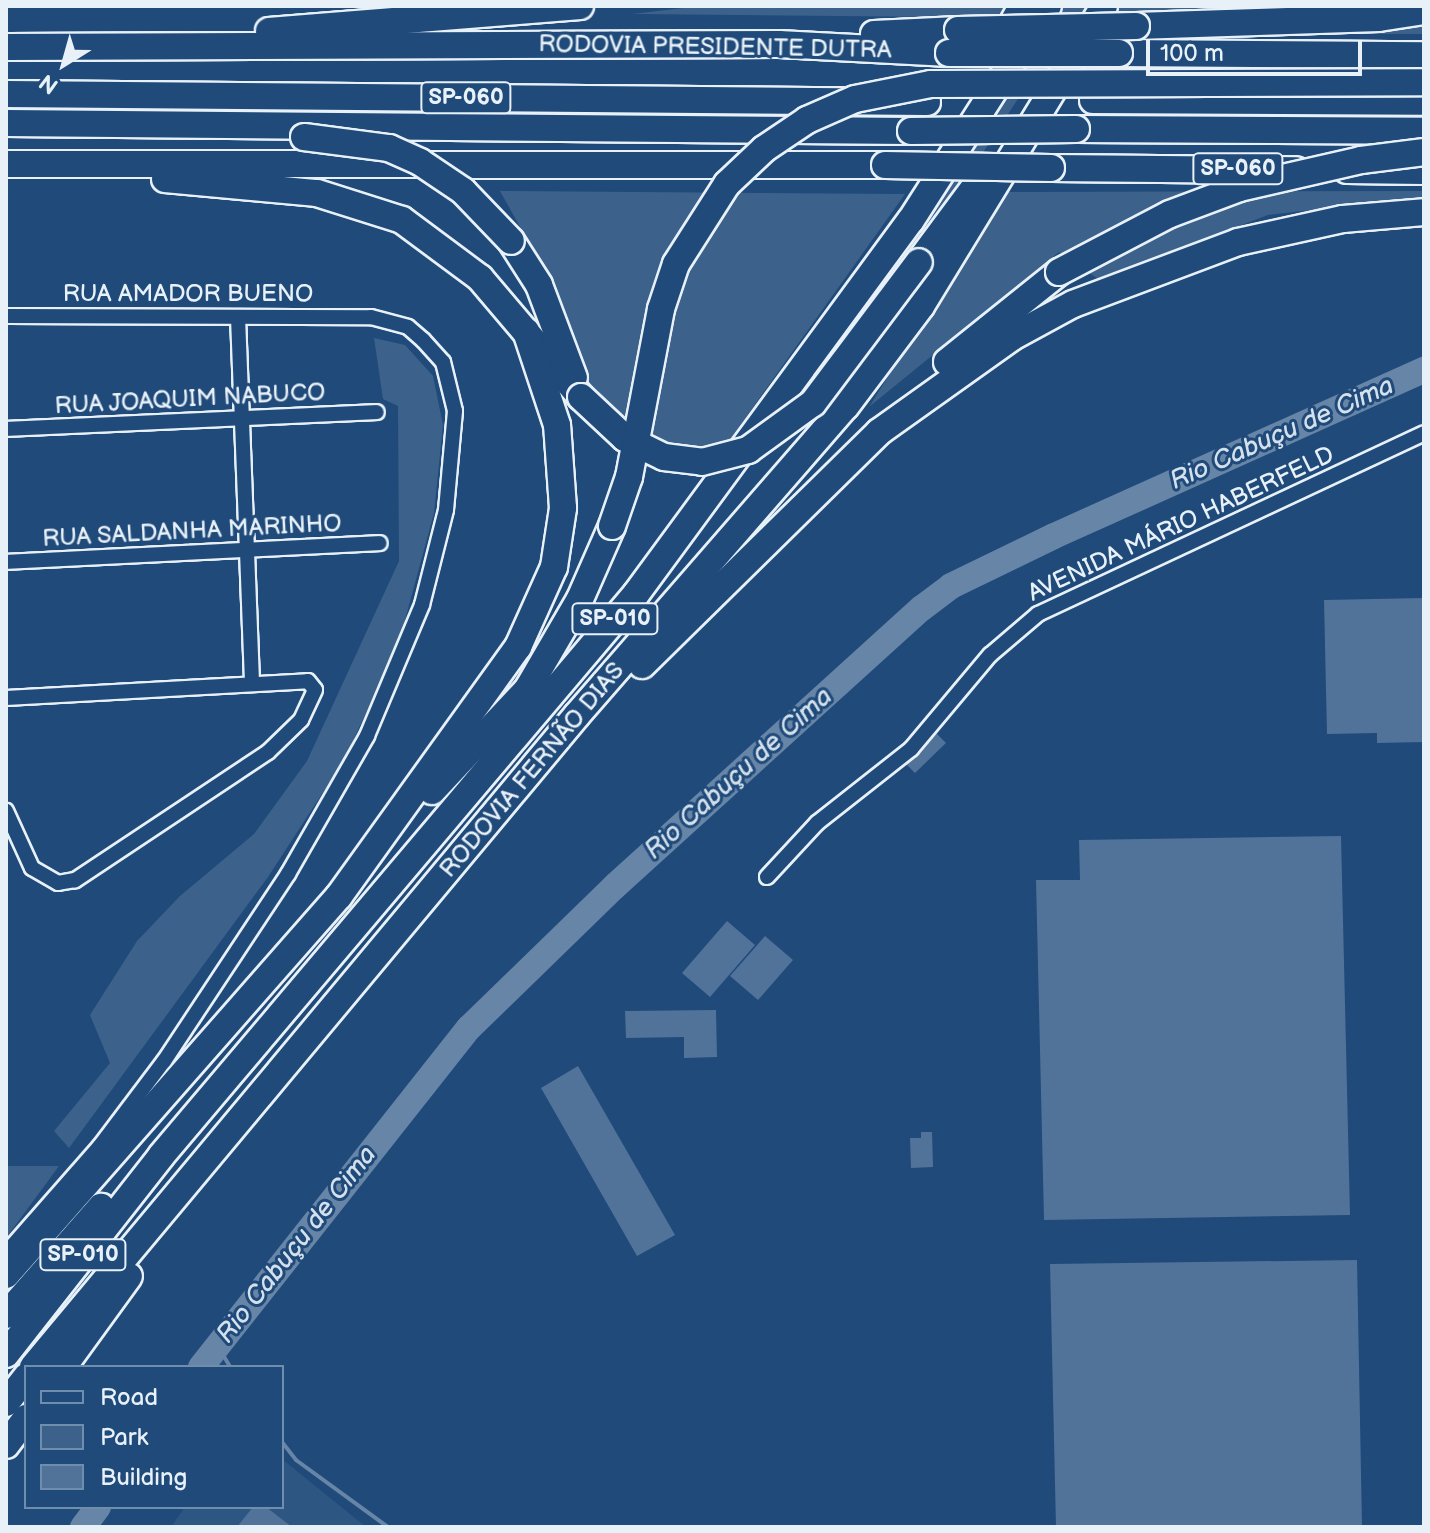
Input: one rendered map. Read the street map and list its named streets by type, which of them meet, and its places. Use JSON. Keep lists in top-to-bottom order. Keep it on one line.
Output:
{"streets":{"highway":["RODOVIA PRESIDENTE DUTRA","SP-060","SP-010","RODOVIA FERNÃO DIAS"],"street":["RUA AMADOR BUENO","RUA JOAQUIM NABUCO","AVENIDA MÁRIO HABERFELD","RUA SALDANHA MARINHO"]},"water":["Rio Cabuçu de Cima"],"legend":["Road","Park","Building"],"scale_bar":"100 m","north":"bottom left"}
